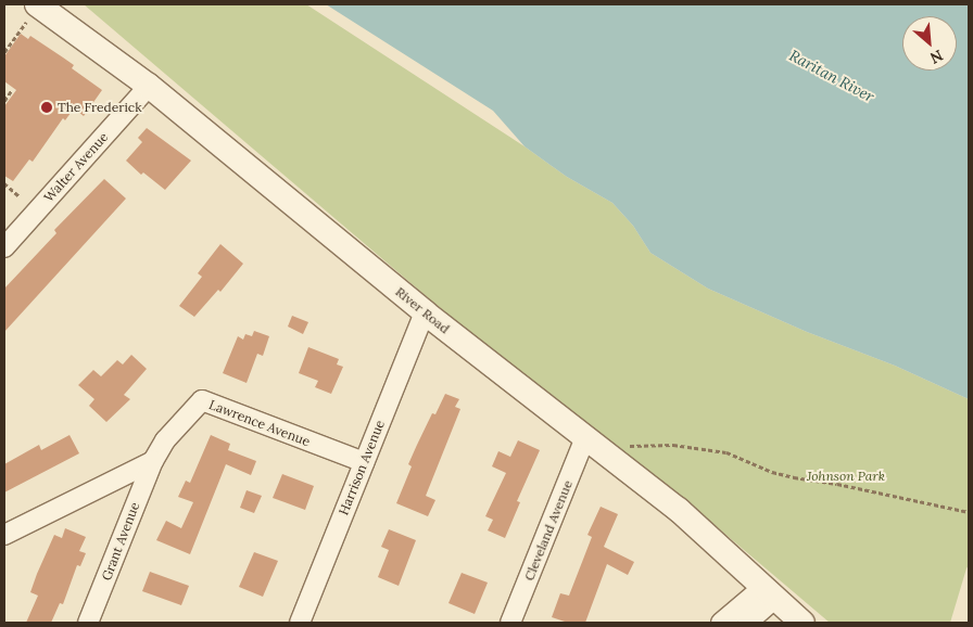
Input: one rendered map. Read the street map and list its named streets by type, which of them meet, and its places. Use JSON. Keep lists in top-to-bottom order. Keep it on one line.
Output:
{"streets":{"street":["Walter Avenue","River Road","Lawrence Avenue","Harrison Avenue","Cleveland Avenue","Grant Avenue"]},"crossings":[["Walter Avenue","River Road"],["River Road","Harrison Avenue"],["River Road","Cleveland Avenue"],["Lawrence Avenue","Harrison Avenue"],["Lawrence Avenue","Grant Avenue"]],"water":["Raritan River"],"parks":["Johnson Park"],"places":["The Frederick"],"north":"bottom right"}
